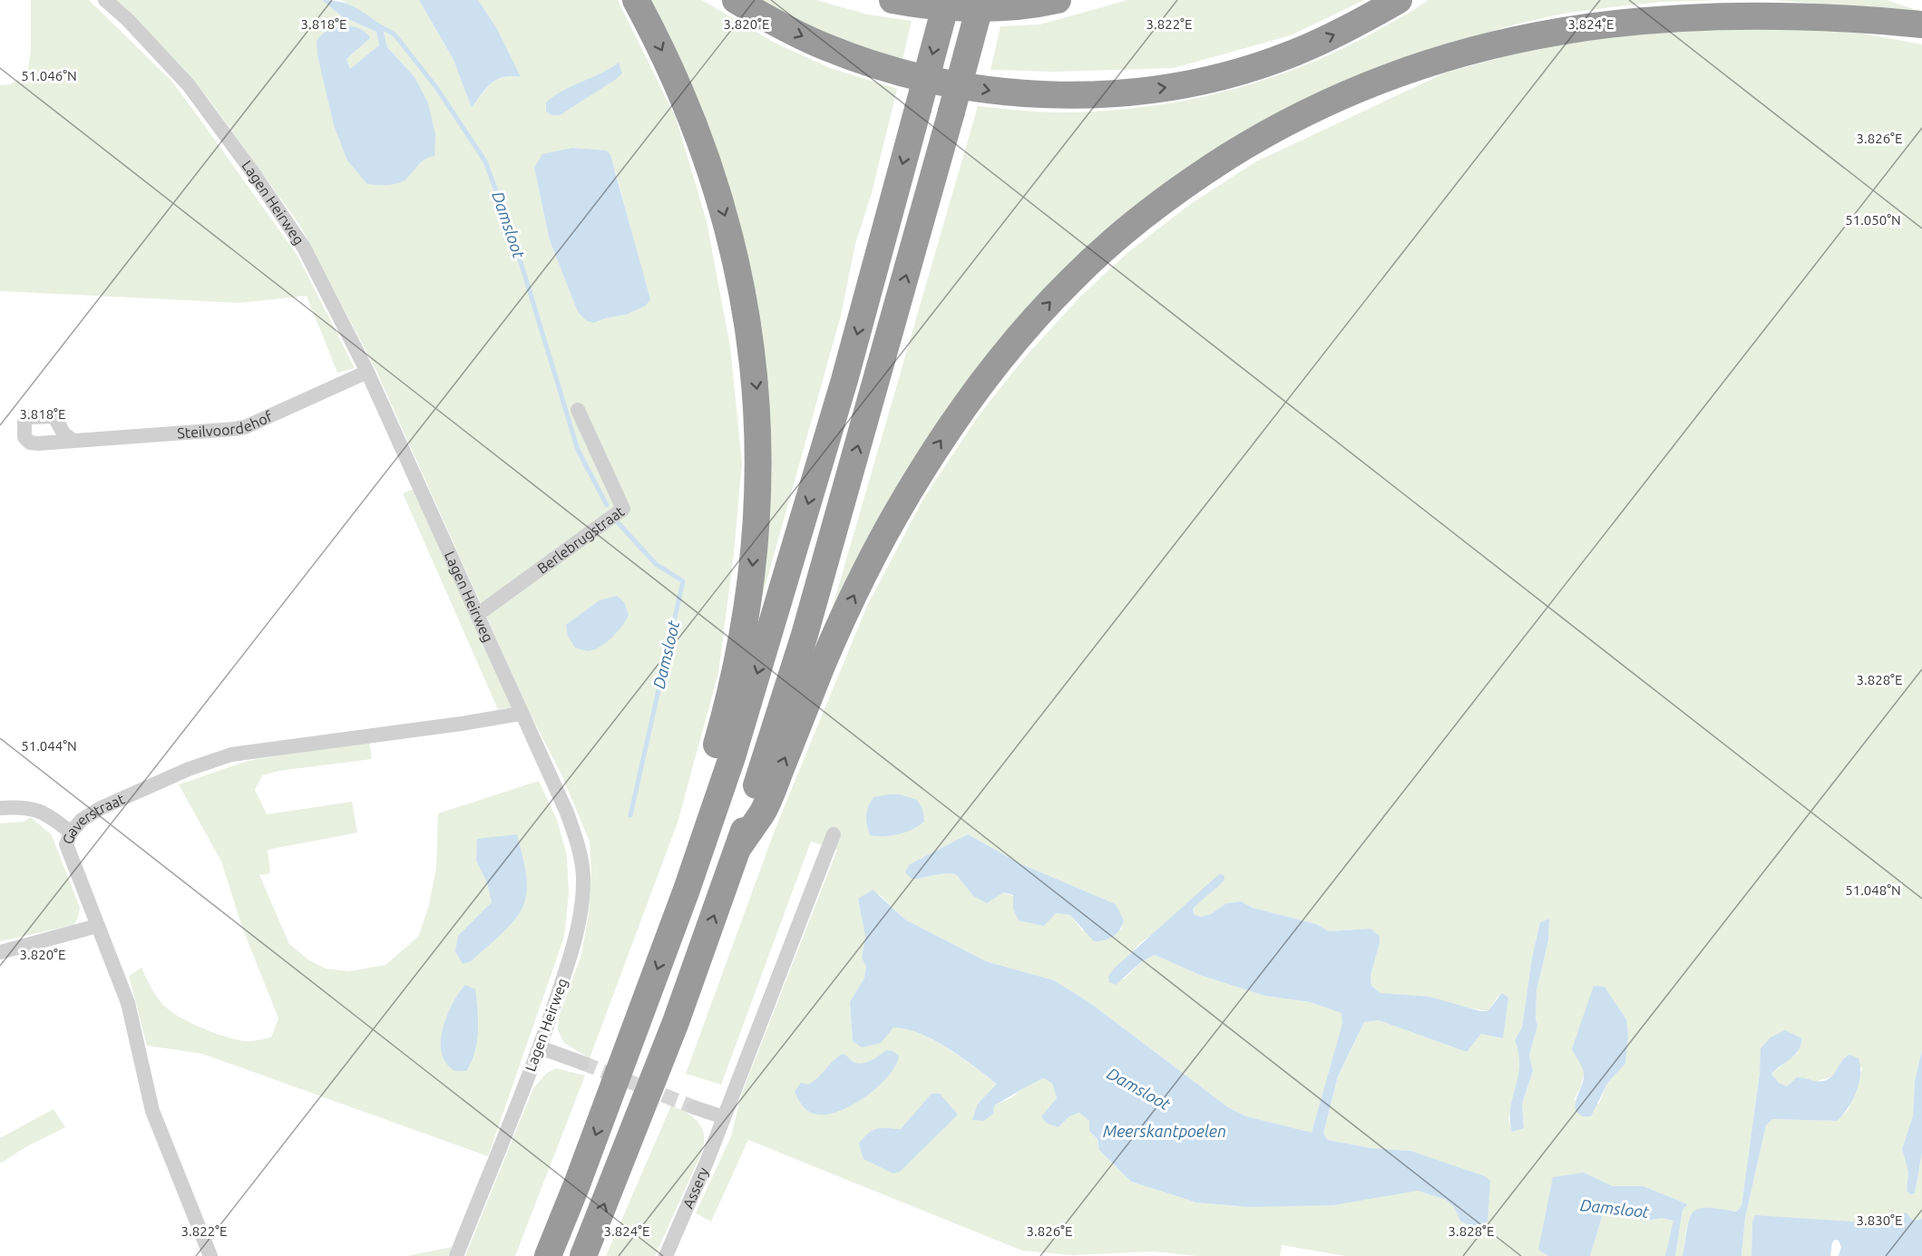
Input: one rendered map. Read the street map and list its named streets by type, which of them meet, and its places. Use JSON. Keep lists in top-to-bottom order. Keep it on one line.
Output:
{"streets":{"street":["Lagen Heirweg","Steilvoordehof","Berlebrugstraat","Gaverstraat","Assery"]},"crossings":[["Lagen Heirweg","Steilvoordehof"],["Lagen Heirweg","Berlebrugstraat"],["Lagen Heirweg","Gaverstraat"]],"water":["Damsloot","Meerskantpoelen"],"coordinates":["3.818°E","3.820°E","3.824°E","3.822°E","51.046°N","3.826°E","51.050°N","3.828°E","51.044°N","51.048°N","3.830°E"]}
